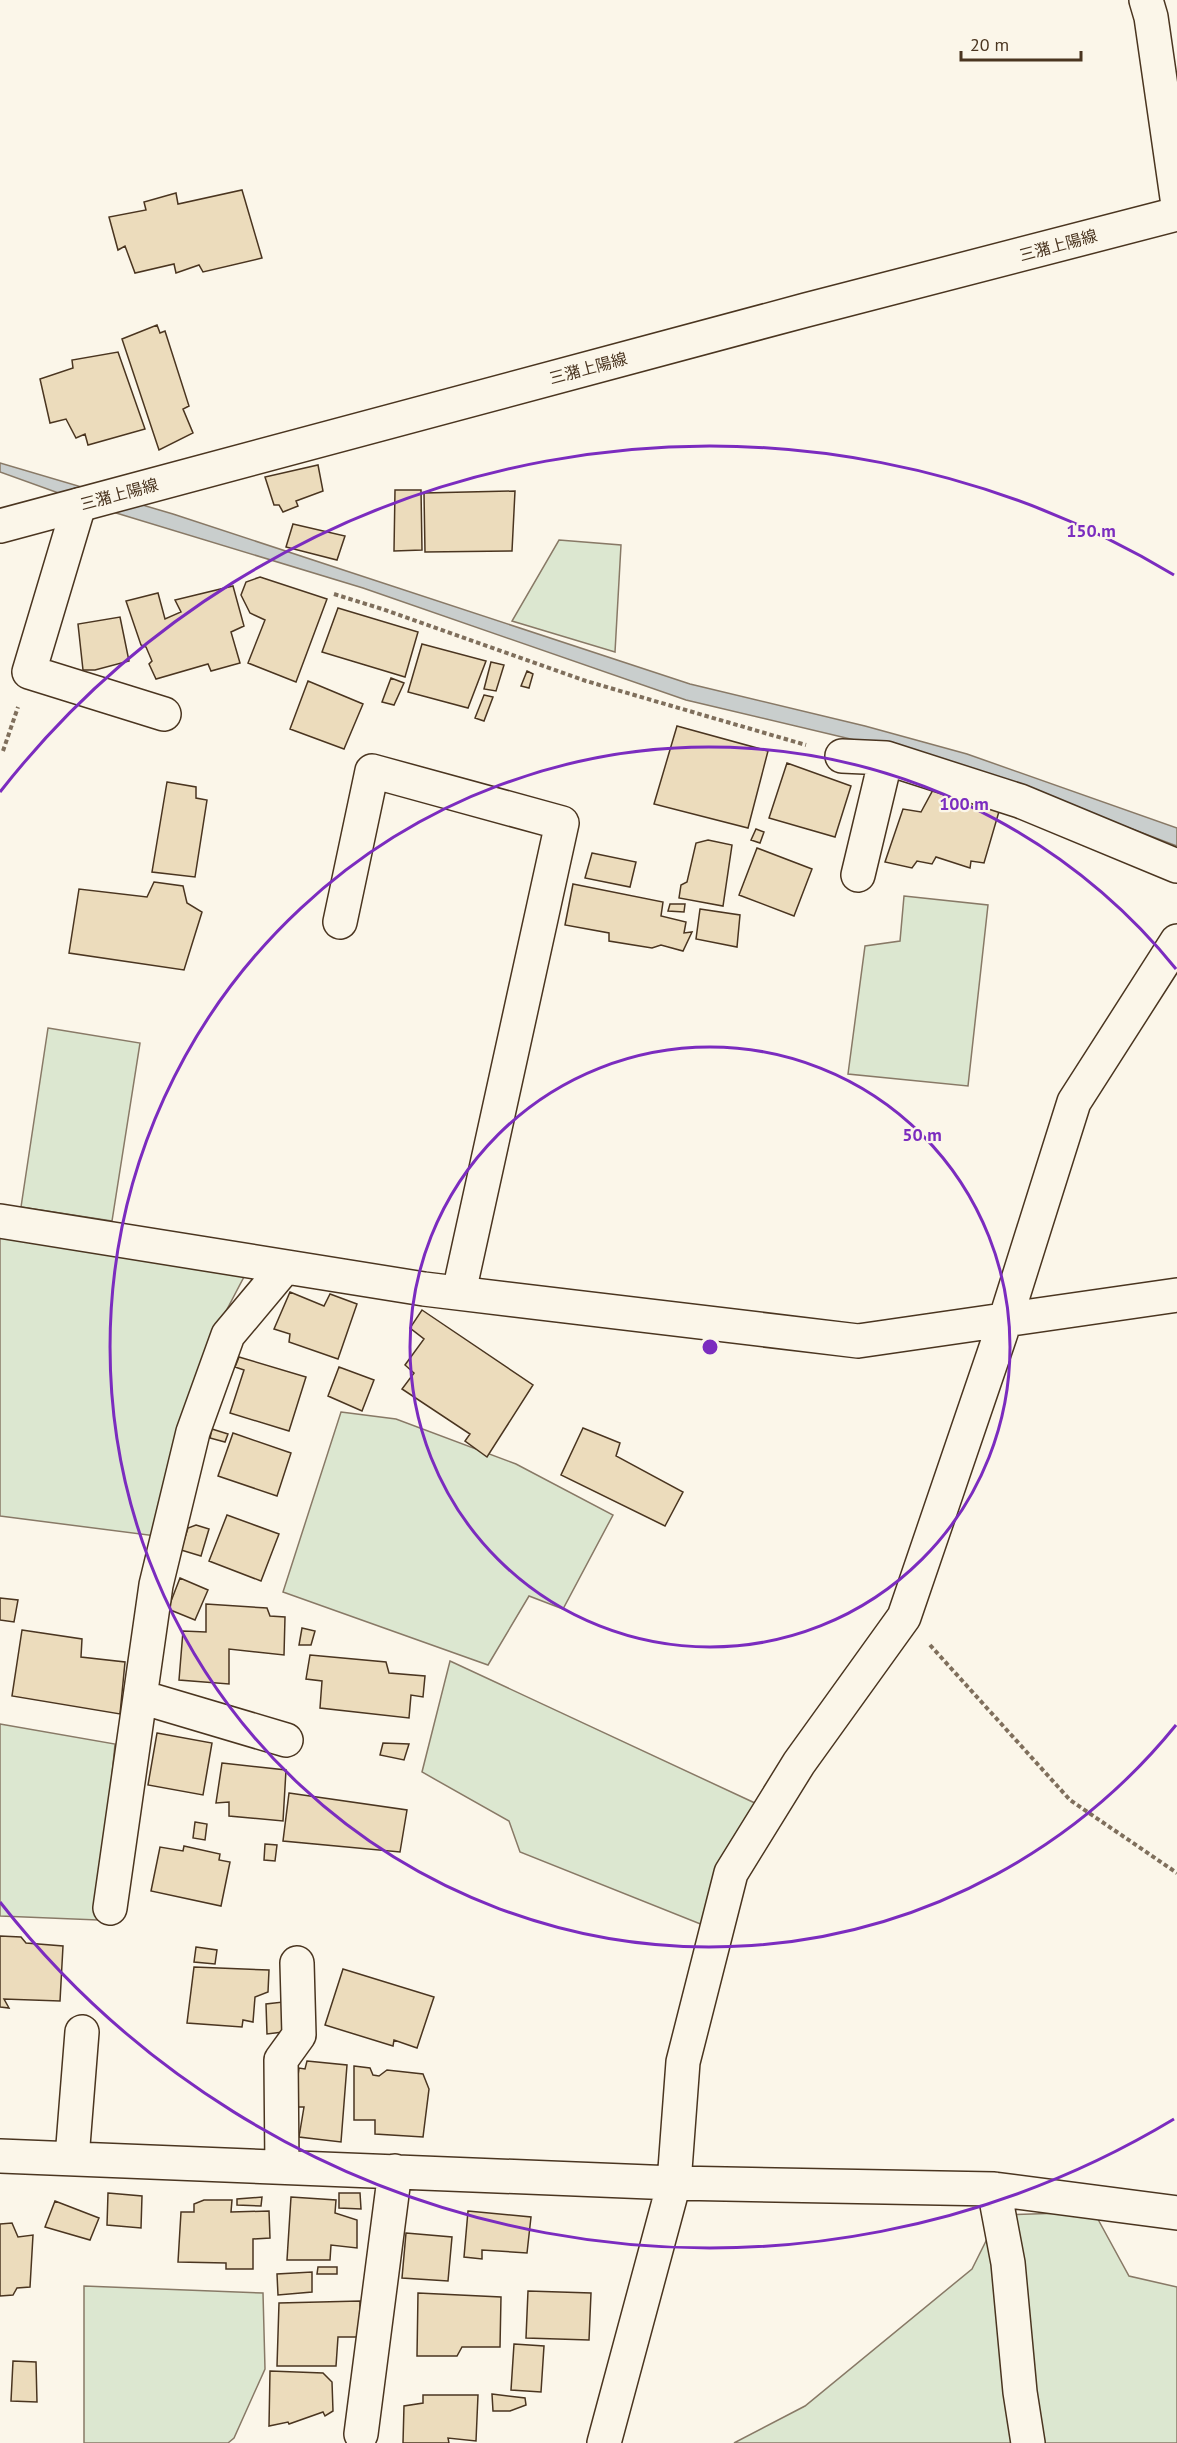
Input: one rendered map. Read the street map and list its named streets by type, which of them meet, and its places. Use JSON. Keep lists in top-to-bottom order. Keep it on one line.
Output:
{"streets":{"street":["三潴上陽線"]},"scale_bar":"20 m","rings":["150 m","100 m","50 m"]}
